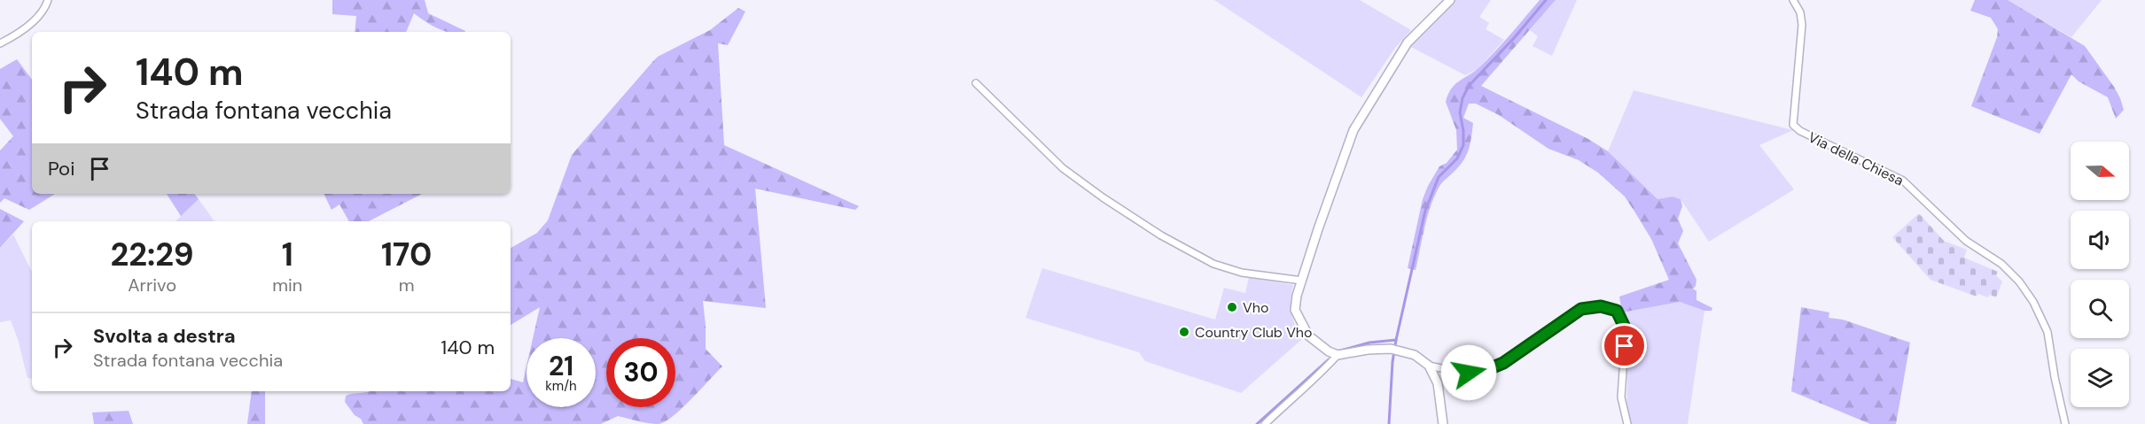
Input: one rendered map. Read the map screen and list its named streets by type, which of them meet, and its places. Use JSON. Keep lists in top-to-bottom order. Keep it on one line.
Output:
{"streets":{"street":["Via della Chiesa"]},"places":["Vho","Country Club Vho"],"north":"right","page":{"turn":["140 m","Strada fontana vecchia"],"then":"Poi","eta":["22:29","Arrivo","1","min","170","m"],"list":[{"name":"Svolta a destra","note":"Strada fontana vecchia","value":"140 m"}],"speed":"21 km/h","limit":"30"}}
